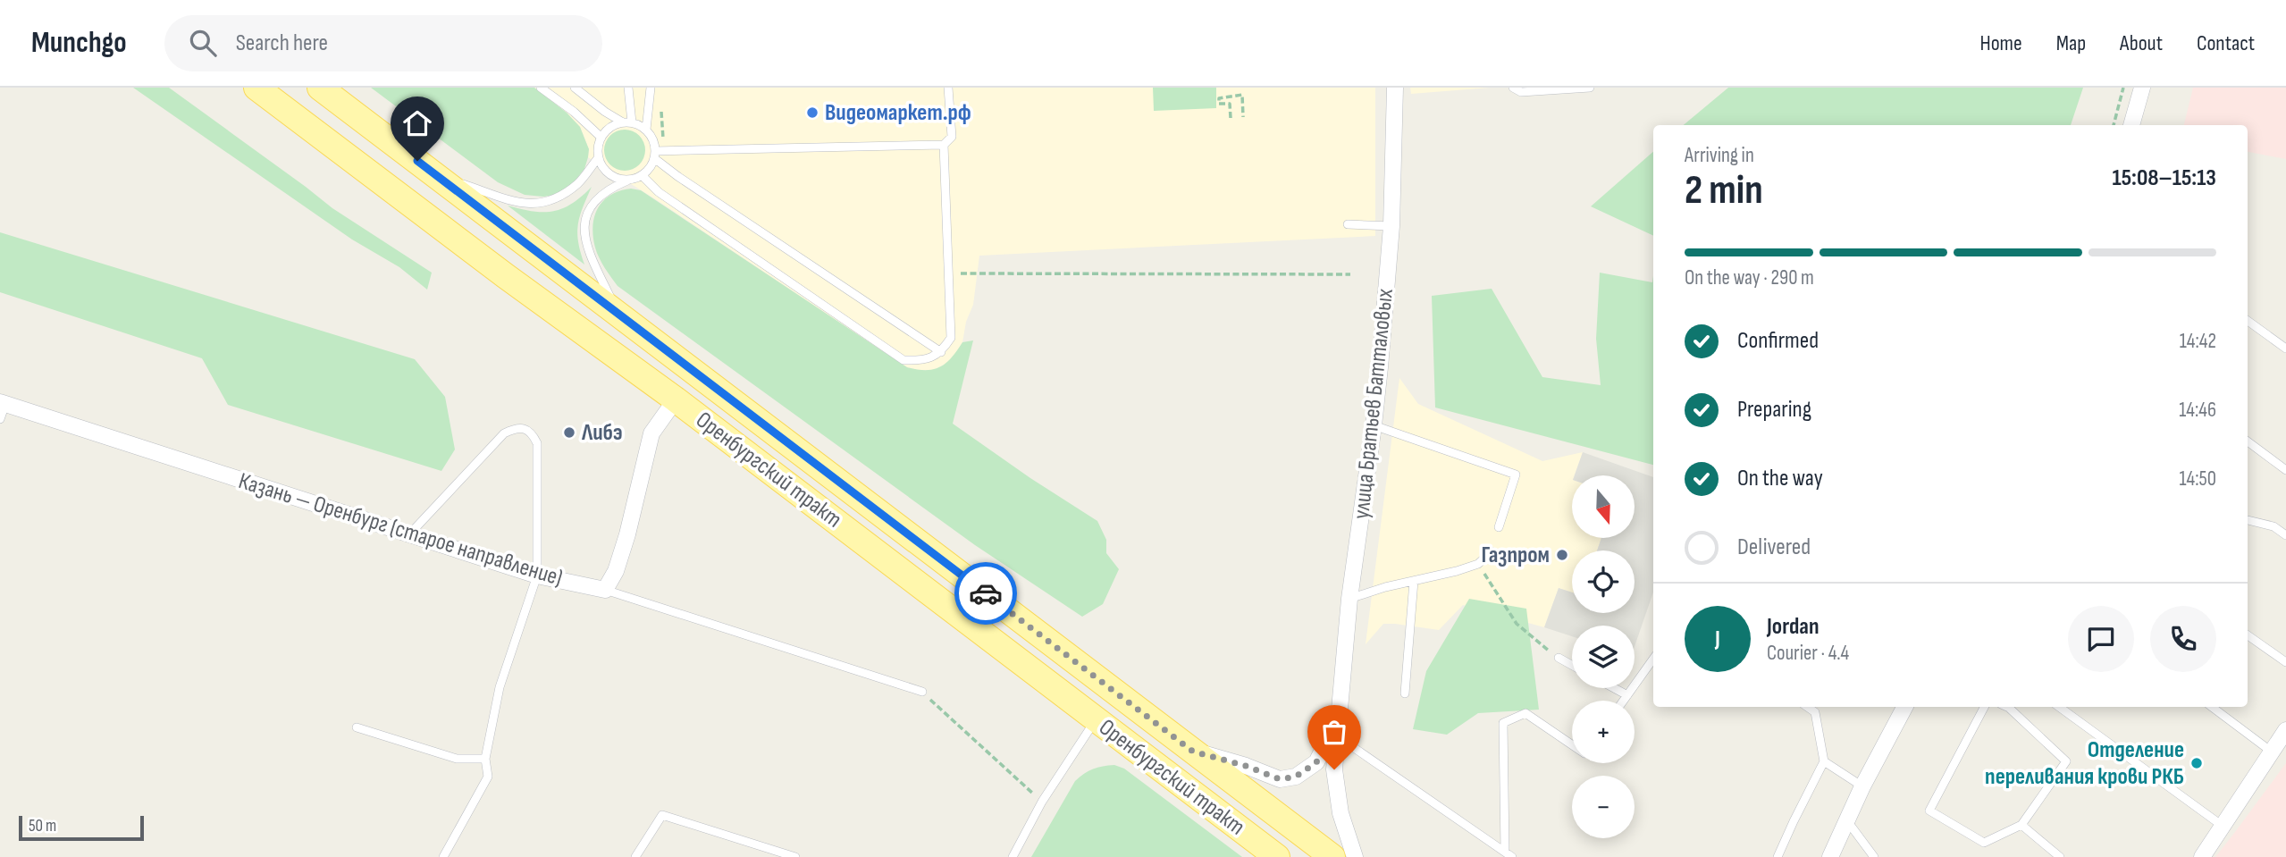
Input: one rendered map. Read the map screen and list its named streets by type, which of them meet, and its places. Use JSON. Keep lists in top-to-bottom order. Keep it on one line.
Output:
{"streets":{"main road":["Оренбургский тракт"],"street":["улица Братьев Батталовых","Казань — Оренбург (старое направление)"]},"crossings":[["улица Братьев Батталовых","Оренбургский тракт"]],"places":["Видеомаркет.рф","Либэ","Газпром","Отделение переливания крови РКБ"],"scale_bar":"50 m","north":"bottom","page":{"header":"Munchgo","search":"Search here","nav":["Home","Map","About","Contact"],"heading":["2 min","Arriving in","15:08–15:13"],"panel":["Jordan","Courier · 4.4"],"bar":"On the way · 290 m","list":[["Confirmed","14:42"],["Preparing","14:46"],["On the way","14:50"],"Delivered"],"map_buttons":["+","−"],"round":"J","scale":"50 m"}}
